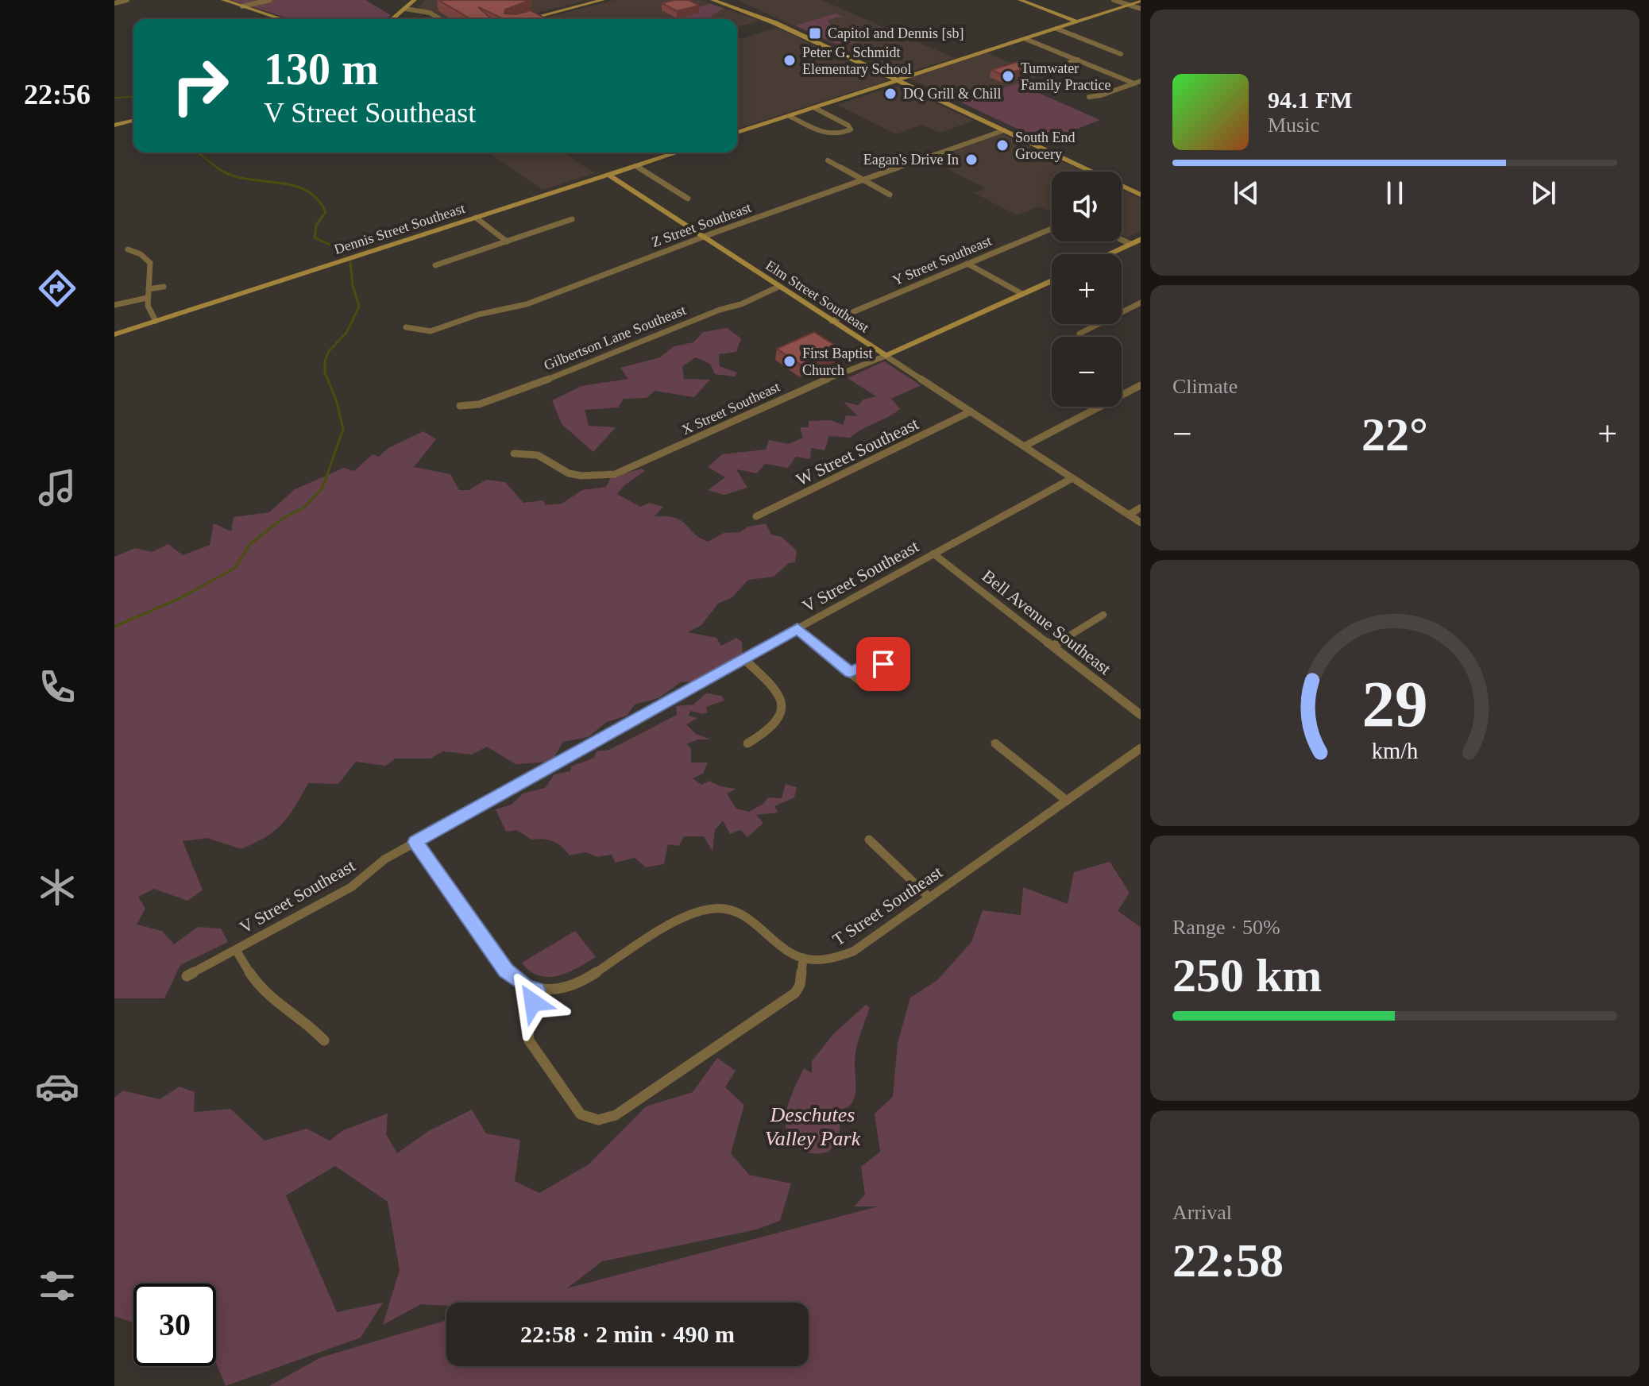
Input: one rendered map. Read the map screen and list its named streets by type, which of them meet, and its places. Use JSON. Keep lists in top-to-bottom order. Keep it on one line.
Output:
{"streets":{"street":["Z Street Southeast","Dennis Street Southeast","Y Street Southeast","Elm Street Southeast","Gilbertson Lane Southeast","X Street Southeast","W Street Southeast","V Street Southeast","Bell Avenue Southeast","T Street Southeast"]},"crossings":[["Z Street Southeast","Elm Street Southeast"],["Dennis Street Southeast","Elm Street Southeast"],["Y Street Southeast","Elm Street Southeast"],["Elm Street Southeast","Gilbertson Lane Southeast"],["Elm Street Southeast","X Street Southeast"],["Elm Street Southeast","W Street Southeast"],["Elm Street Southeast","V Street Southeast"],["V Street Southeast","Bell Avenue Southeast"]],"parks":["Deschutes Valley Park"],"places":{"transit":["Capitol and Dennis [sb]"],"other":["Peter G. Schmidt Elementary School","Tumwater Family Practice","DQ Grill & Chill","South End Grocery","Eagan's Drive In","First Baptist Church"]},"page":{"tabs":"22:56","turn":["130 m","V Street Southeast"],"song":["94.1 FM","Music"],"map_buttons":["+","−"],"tile":["Climate",["Range · 50%","250 km"],["Arrival","22:58"]],"heat":["−","22°","+"],"limit":"30","trip":"22:58 · 2 min · 490 m","gauge":["29","km/h"]}}
